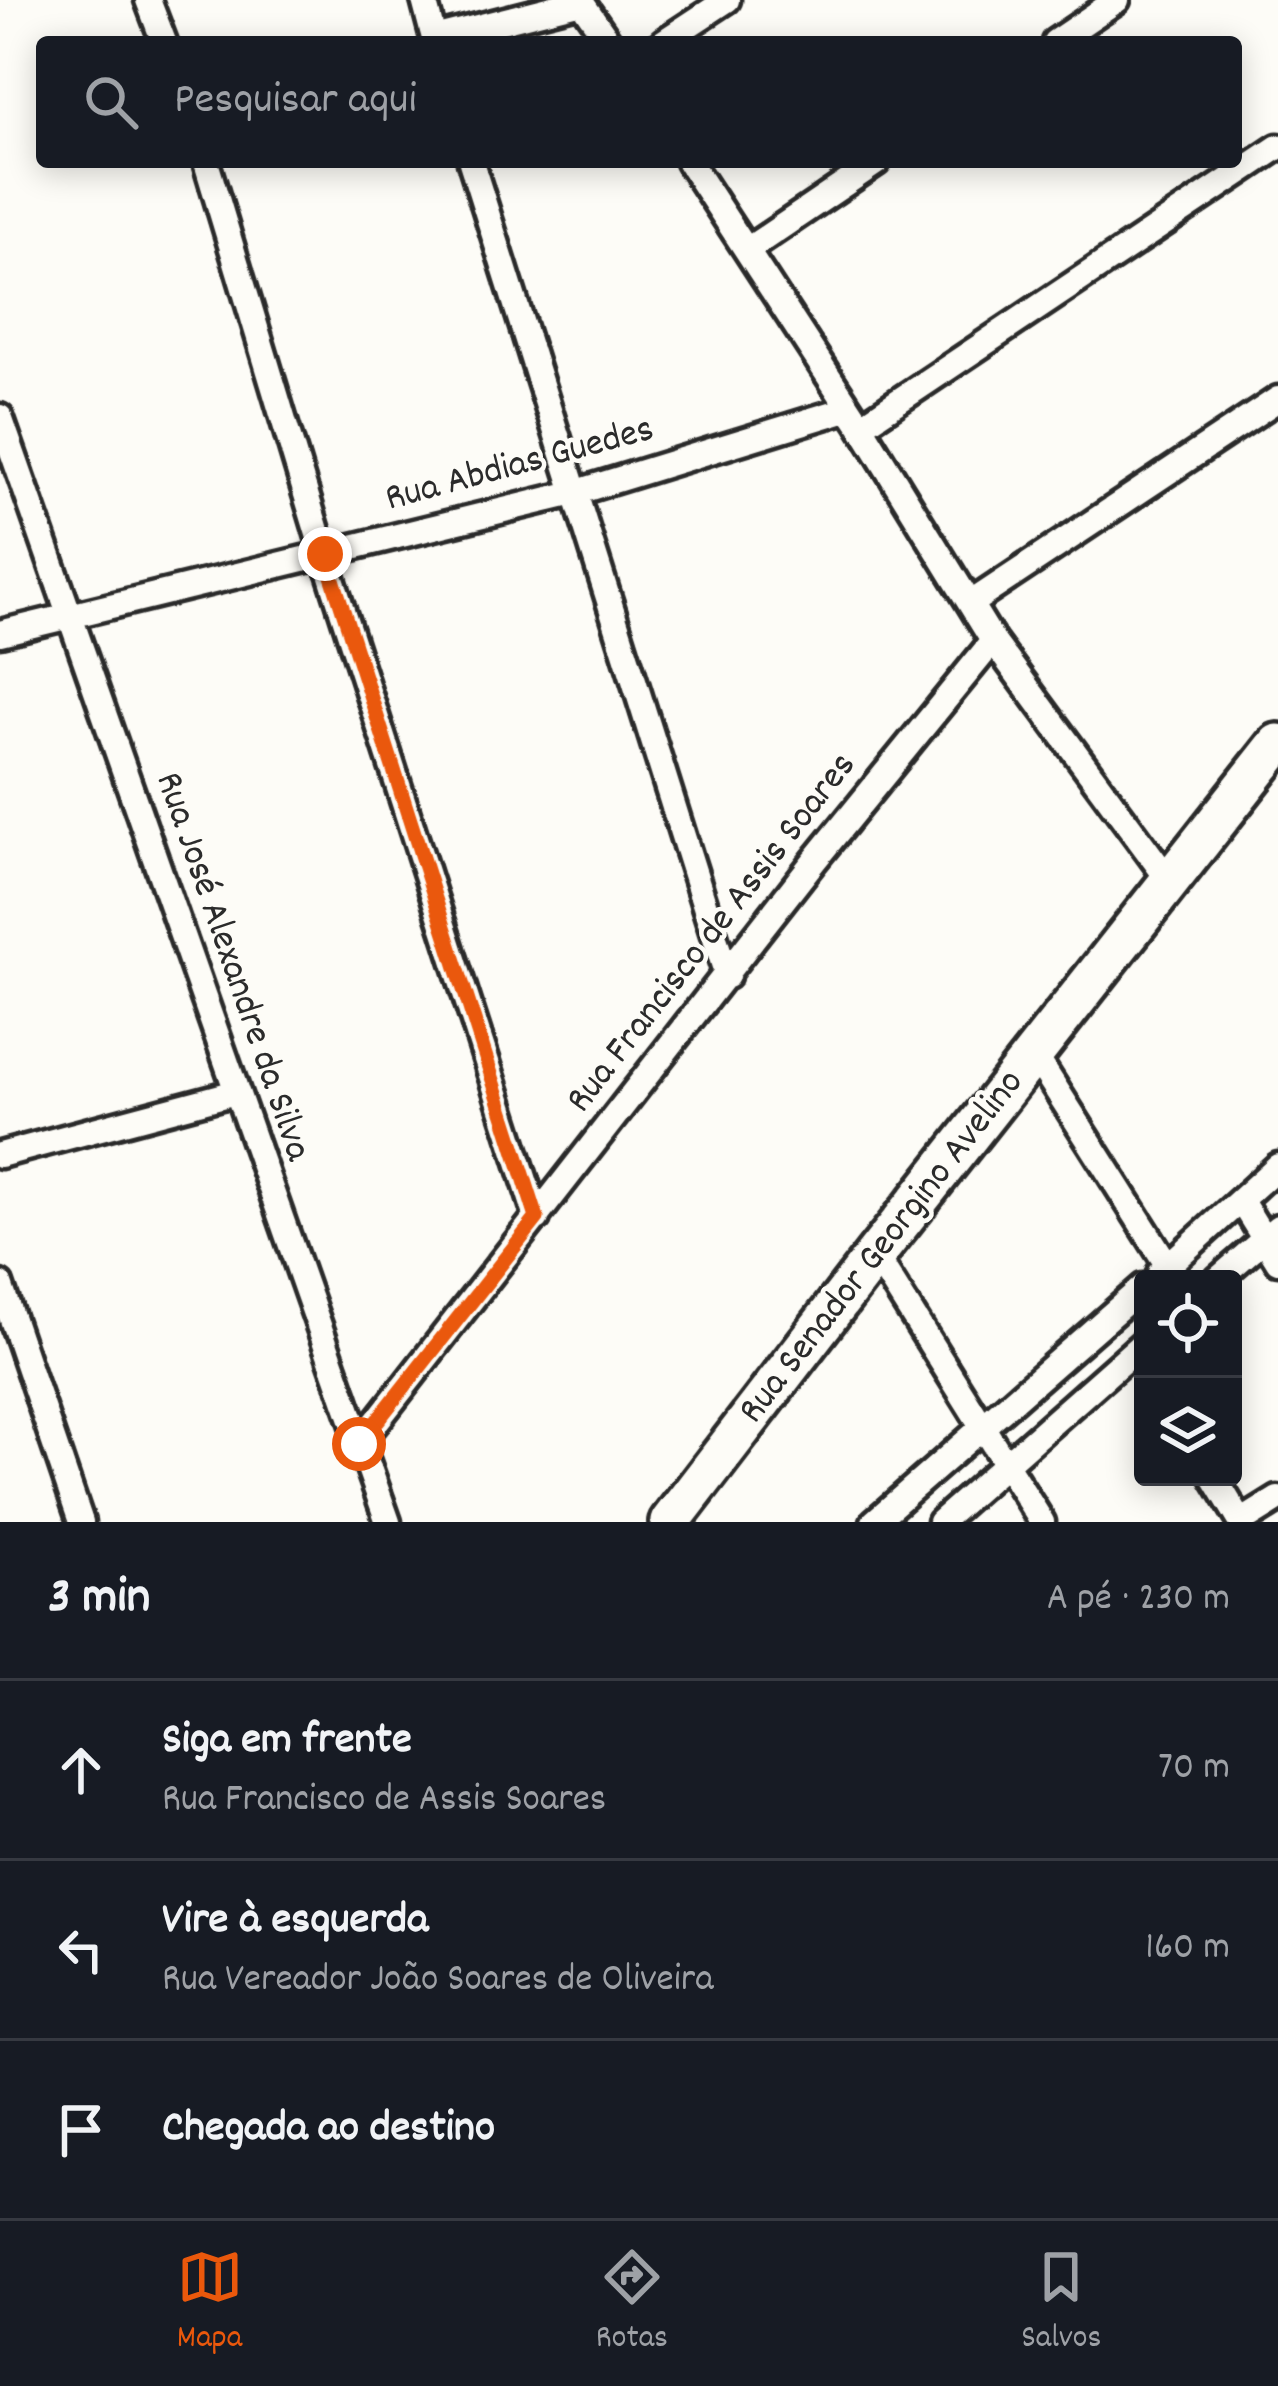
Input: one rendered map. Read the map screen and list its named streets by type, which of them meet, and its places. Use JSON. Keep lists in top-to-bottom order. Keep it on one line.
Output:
{"streets":{"main road":["Rua Senador Georgino Avelino"],"street":["Rua Abdias Guedes","Rua Francisco de Assis Soares","Rua José Alexandre da Silva"]},"crossings":[["Rua Abdias Guedes","Rua José Alexandre da Silva"],["Rua Francisco de Assis Soares","Rua José Alexandre da Silva"]],"page":{"search":"Pesquisar aqui","heading":["3 min","A pé · 230 m"],"list":[["Siga em frente","Rua Francisco de Assis Soares","70 m"],["Vire à esquerda","Rua Vereador João Soares de Oliveira","160 m"],"Chegada ao destino"],"nav":["Mapa","Rotas","Salvos"]}}
